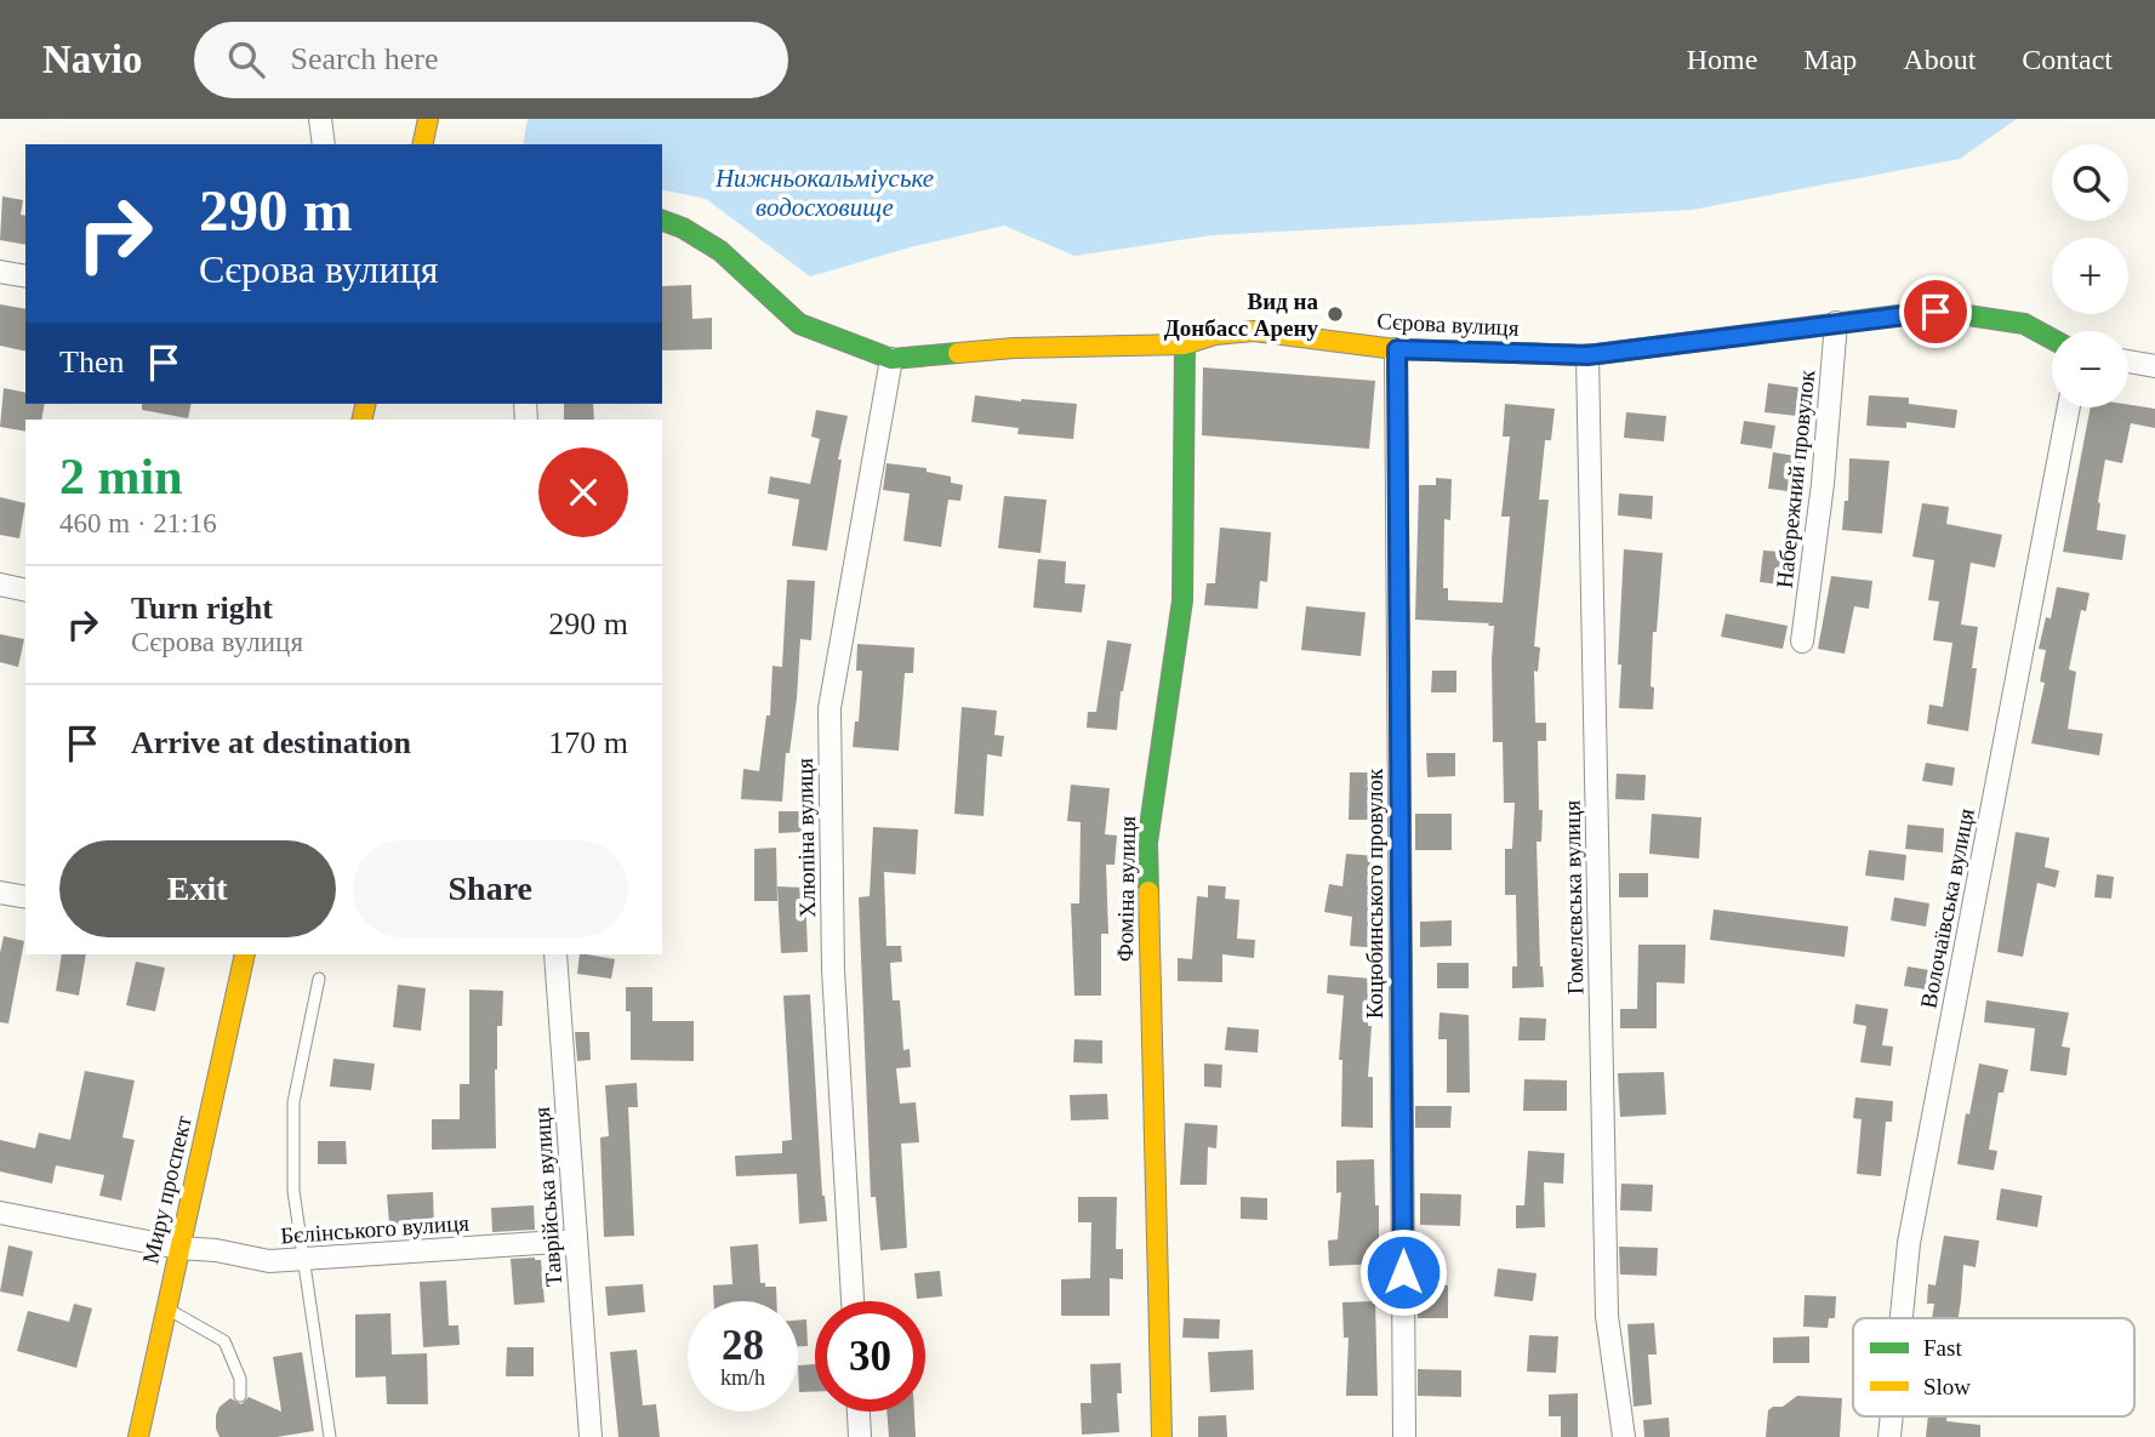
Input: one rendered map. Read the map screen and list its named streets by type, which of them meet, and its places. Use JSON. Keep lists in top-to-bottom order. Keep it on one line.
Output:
{"streets":{"street":["Сєрова вулиця","Набережний провулок","Хлюпіна вулиця","Фоміна вулиця","Коцюбинського провулок","Гомелєвська вулиця","Волочаївська вулиця","Миру проспект","Таврійська вулиця","Бєлінського вулиця"]},"crossings":[["Сєрова вулиця","Набережний провулок"],["Сєрова вулиця","Хлюпіна вулиця"],["Сєрова вулиця","Фоміна вулиця"],["Сєрова вулиця","Коцюбинського провулок"],["Сєрова вулиця","Гомелєвська вулиця"],["Миру проспект","Бєлінського вулиця"],["Таврійська вулиця","Бєлінського вулиця"]],"water":["Нижньокальміуське водосховище"],"places":["Вид на Донбасс Арену"],"legend":["Fast","Slow"],"page":{"header":"Navio","search":"Search here","nav":["Home","Map","About","Contact"],"map_buttons":["+","−"],"turn":["290 m","Сєрова вулиця"],"then":"Then","heading":["2 min","460 m · 21:16"],"list":[{"name":"Turn right","note":"Сєрова вулиця","value":"290 m"},{"name":"Arrive at destination","value":"170 m"}],"buttons":["Exit","Share"],"speed":"28 km/h","limit":"30"}}
